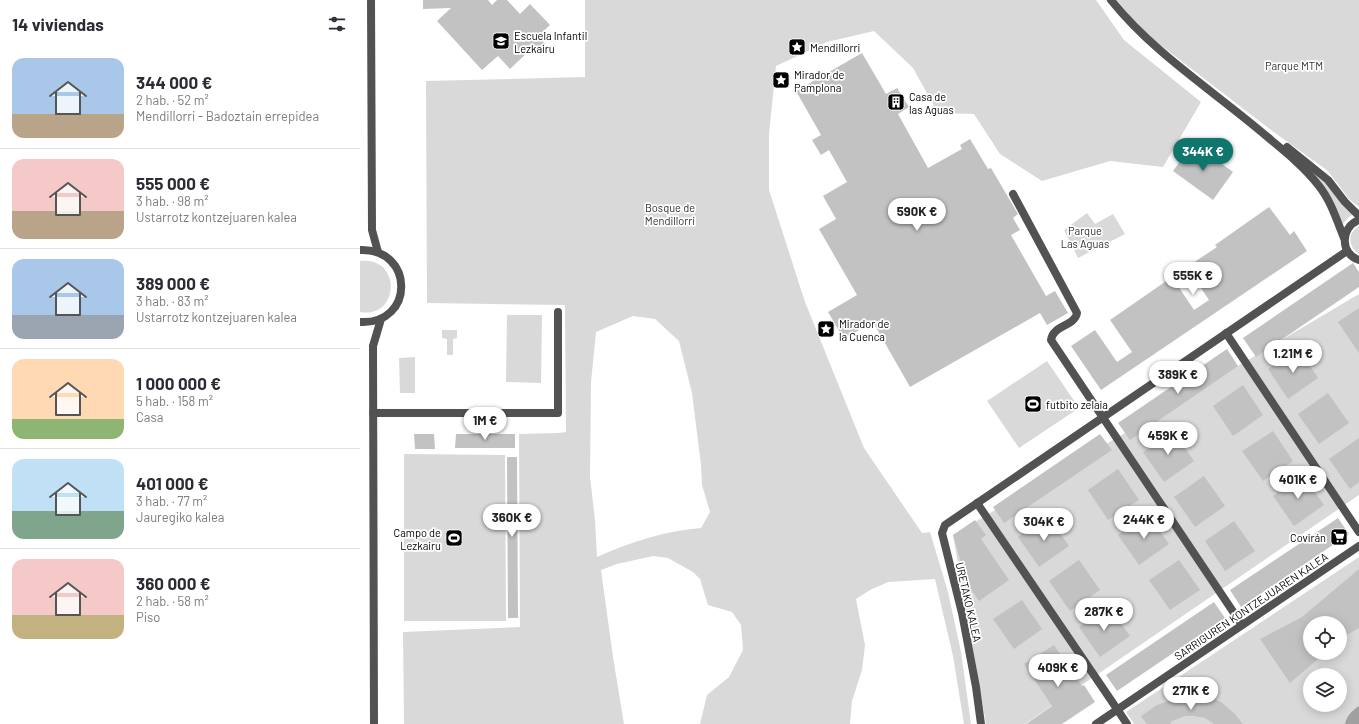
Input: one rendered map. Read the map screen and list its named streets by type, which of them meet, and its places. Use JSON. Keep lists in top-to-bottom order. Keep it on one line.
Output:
{"streets":{"street":["URETAKO KALEA","SARRIGUREN KONTZEJUAREN KALEA"]},"parks":["Parque MTM","Bosque de Mendillorri","Parque Las Aguas"],"places":{"school or university":["Escuela Infantil Lezkairu"],"place":["Mendillorri","Mirador de Pamplona","Mirador de la Cuenca"],"building":["Casa de las Aguas"],"sports":["futbito zelaia","Campo de Lezkairu"],"supermarket":["Covirán"]},"page":{"heading":"14 viviendas","list":[{"name":"344 000 €","note":"2 hab. · 52 m² · Mendillorri - Badoztain errepidea"},{"name":"555 000 €","note":"3 hab. · 98 m² · Ustarrotz kontzejuaren kalea"},{"name":"389 000 €","note":"3 hab. · 83 m² · Ustarrotz kontzejuaren kalea"},{"name":"1 000 000 €","note":"5 hab. · 158 m² · Casa"},{"name":"401 000 €","note":"3 hab. · 77 m² · Jauregiko kalea"},{"name":"360 000 €","note":"2 hab. · 58 m² · Piso"}],"price":["344K €","590K €","555K €","1.21M €","389K €","1M €","459K €","401K €","360K €","244K €","304K €","287K €","409K €","271K €"]}}
